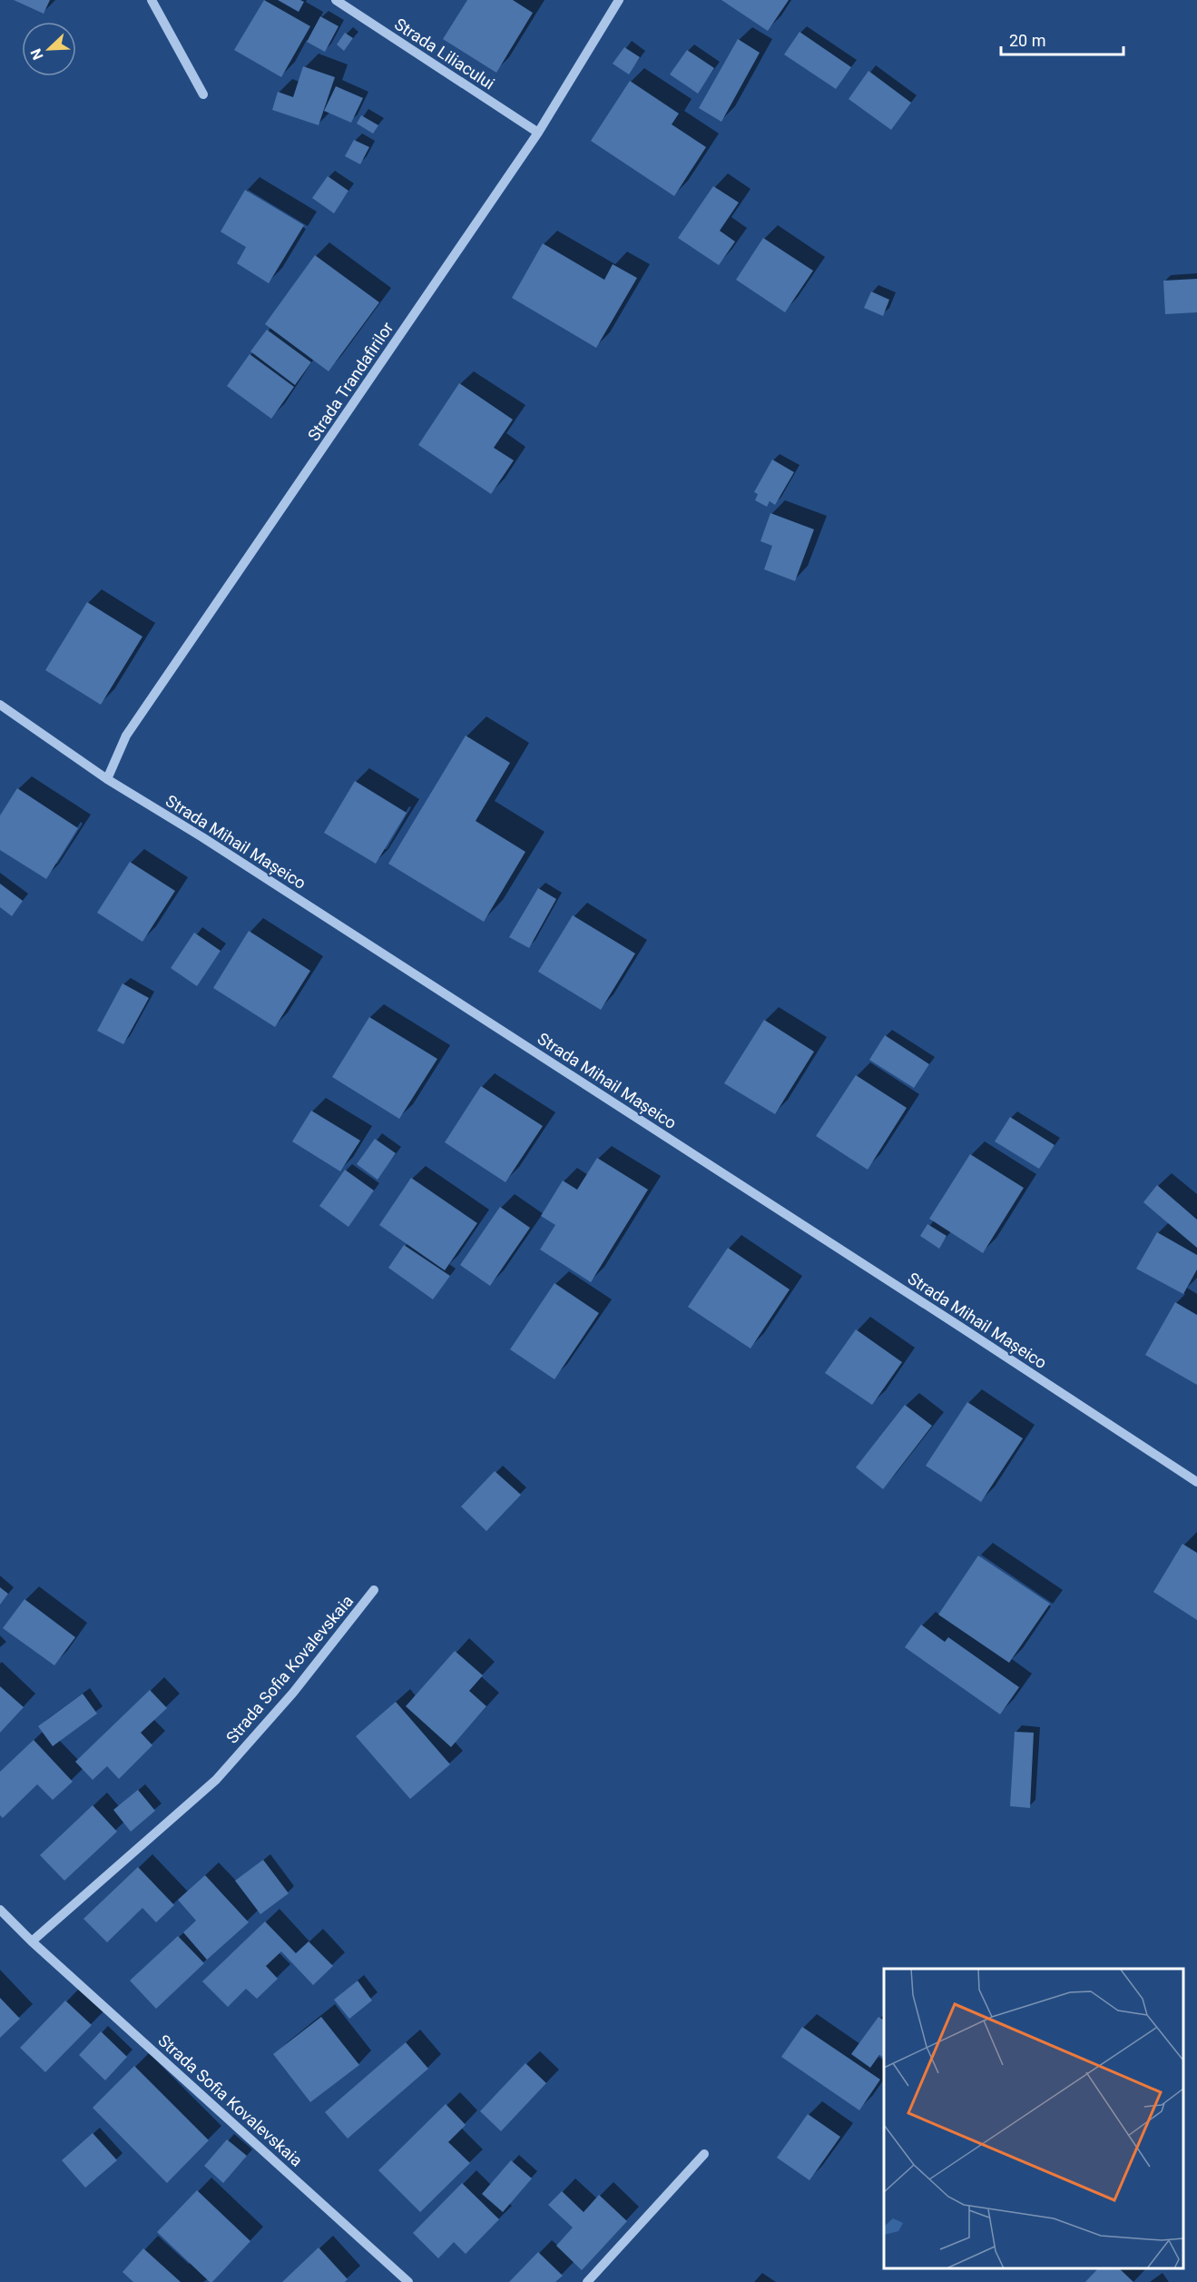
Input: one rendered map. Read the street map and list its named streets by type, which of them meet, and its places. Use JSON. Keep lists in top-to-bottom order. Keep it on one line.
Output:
{"streets":{"street":["Strada Liliacului","Strada Trandafirilor","Strada Mihail Mașeico","Strada Sofia Kovalevskaia"]},"crossings":[["Strada Liliacului","Strada Trandafirilor"],["Strada Trandafirilor","Strada Mihail Mașeico"]],"scale_bar":"20 m","north":"bottom left"}
